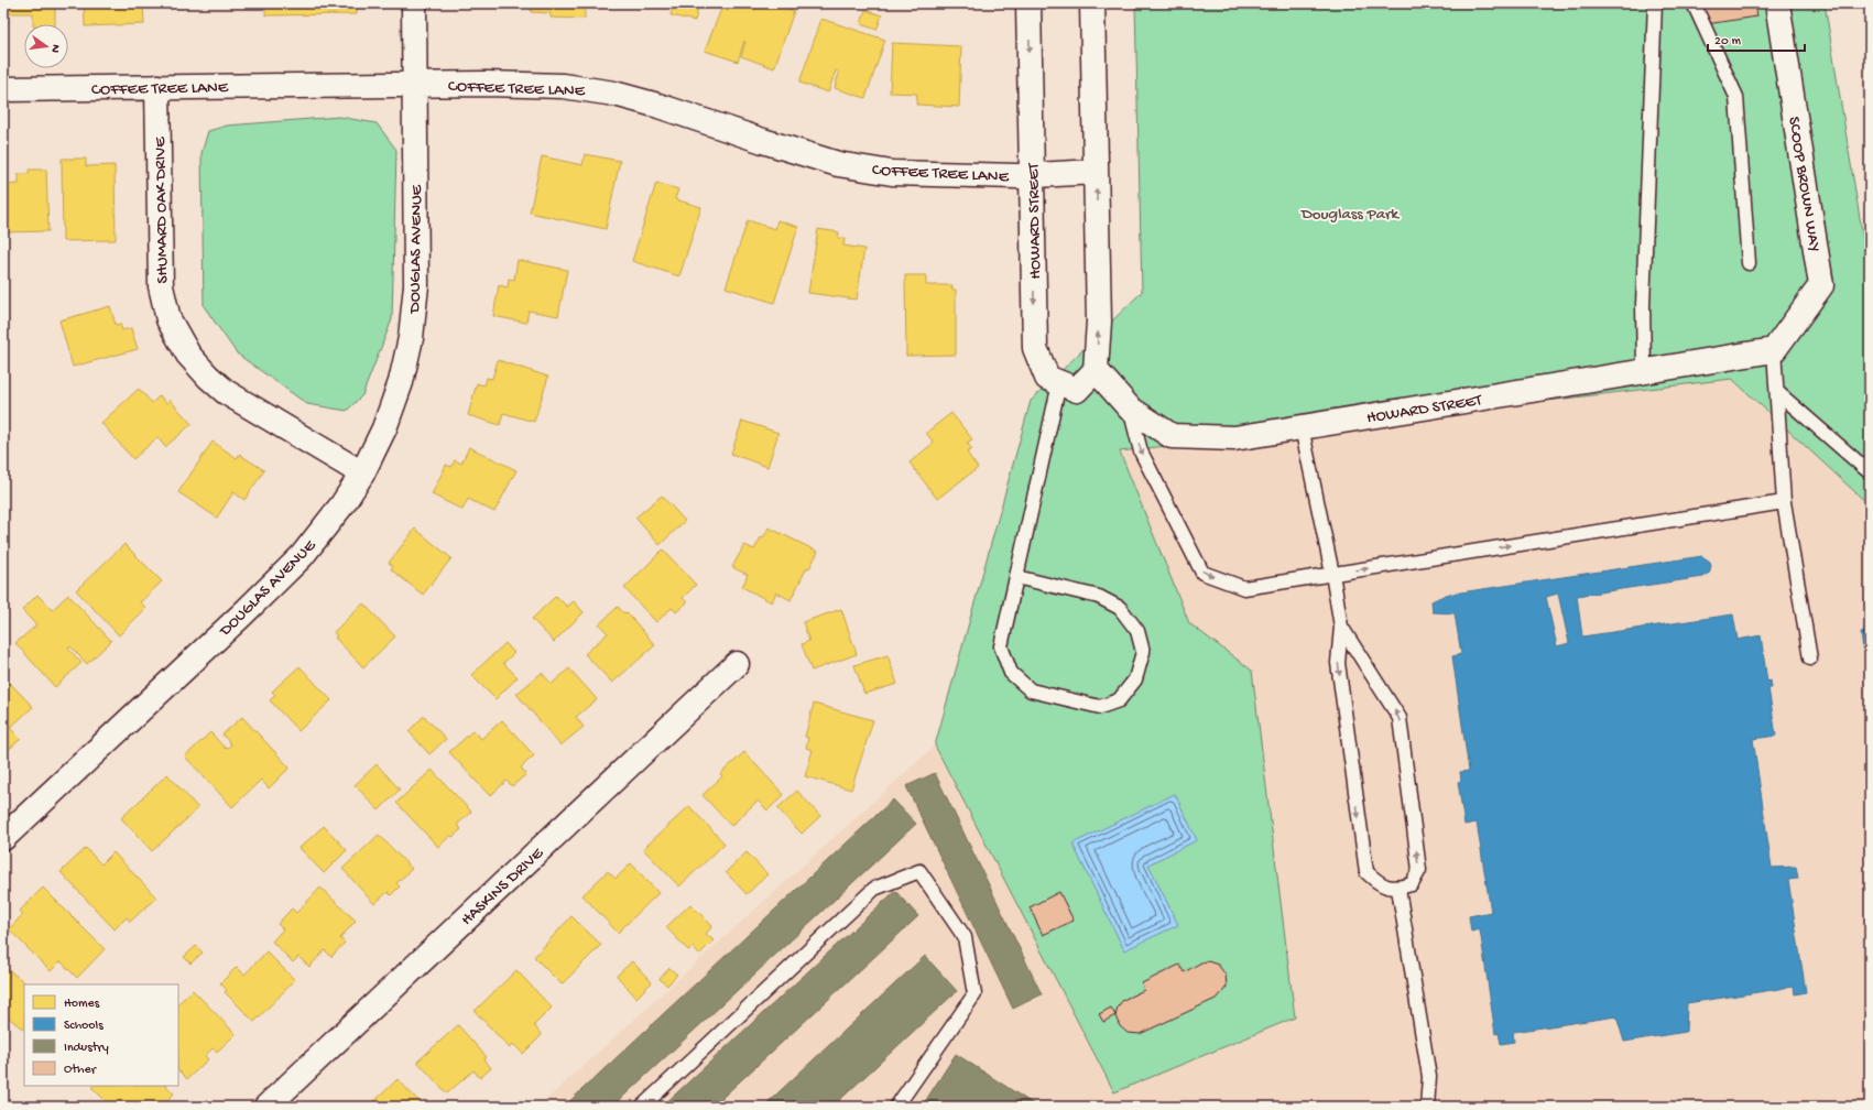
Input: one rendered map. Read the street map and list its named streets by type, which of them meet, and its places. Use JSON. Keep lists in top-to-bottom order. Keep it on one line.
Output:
{"streets":{"street":["COFFEE TREE LANE","SCOOP BROWN WAY","SHUMARD OAK DRIVE","HOWARD STREET","DOUGLAS AVENUE","HASKINS DRIVE"]},"crossings":[["COFFEE TREE LANE","SHUMARD OAK DRIVE"],["COFFEE TREE LANE","HOWARD STREET"],["COFFEE TREE LANE","DOUGLAS AVENUE"],["SCOOP BROWN WAY","HOWARD STREET"],["SHUMARD OAK DRIVE","DOUGLAS AVENUE"]],"parks":["Douglass Park"],"legend":["Homes","Schools","Industry","Other"],"scale_bar":"20 m","north":"right"}
